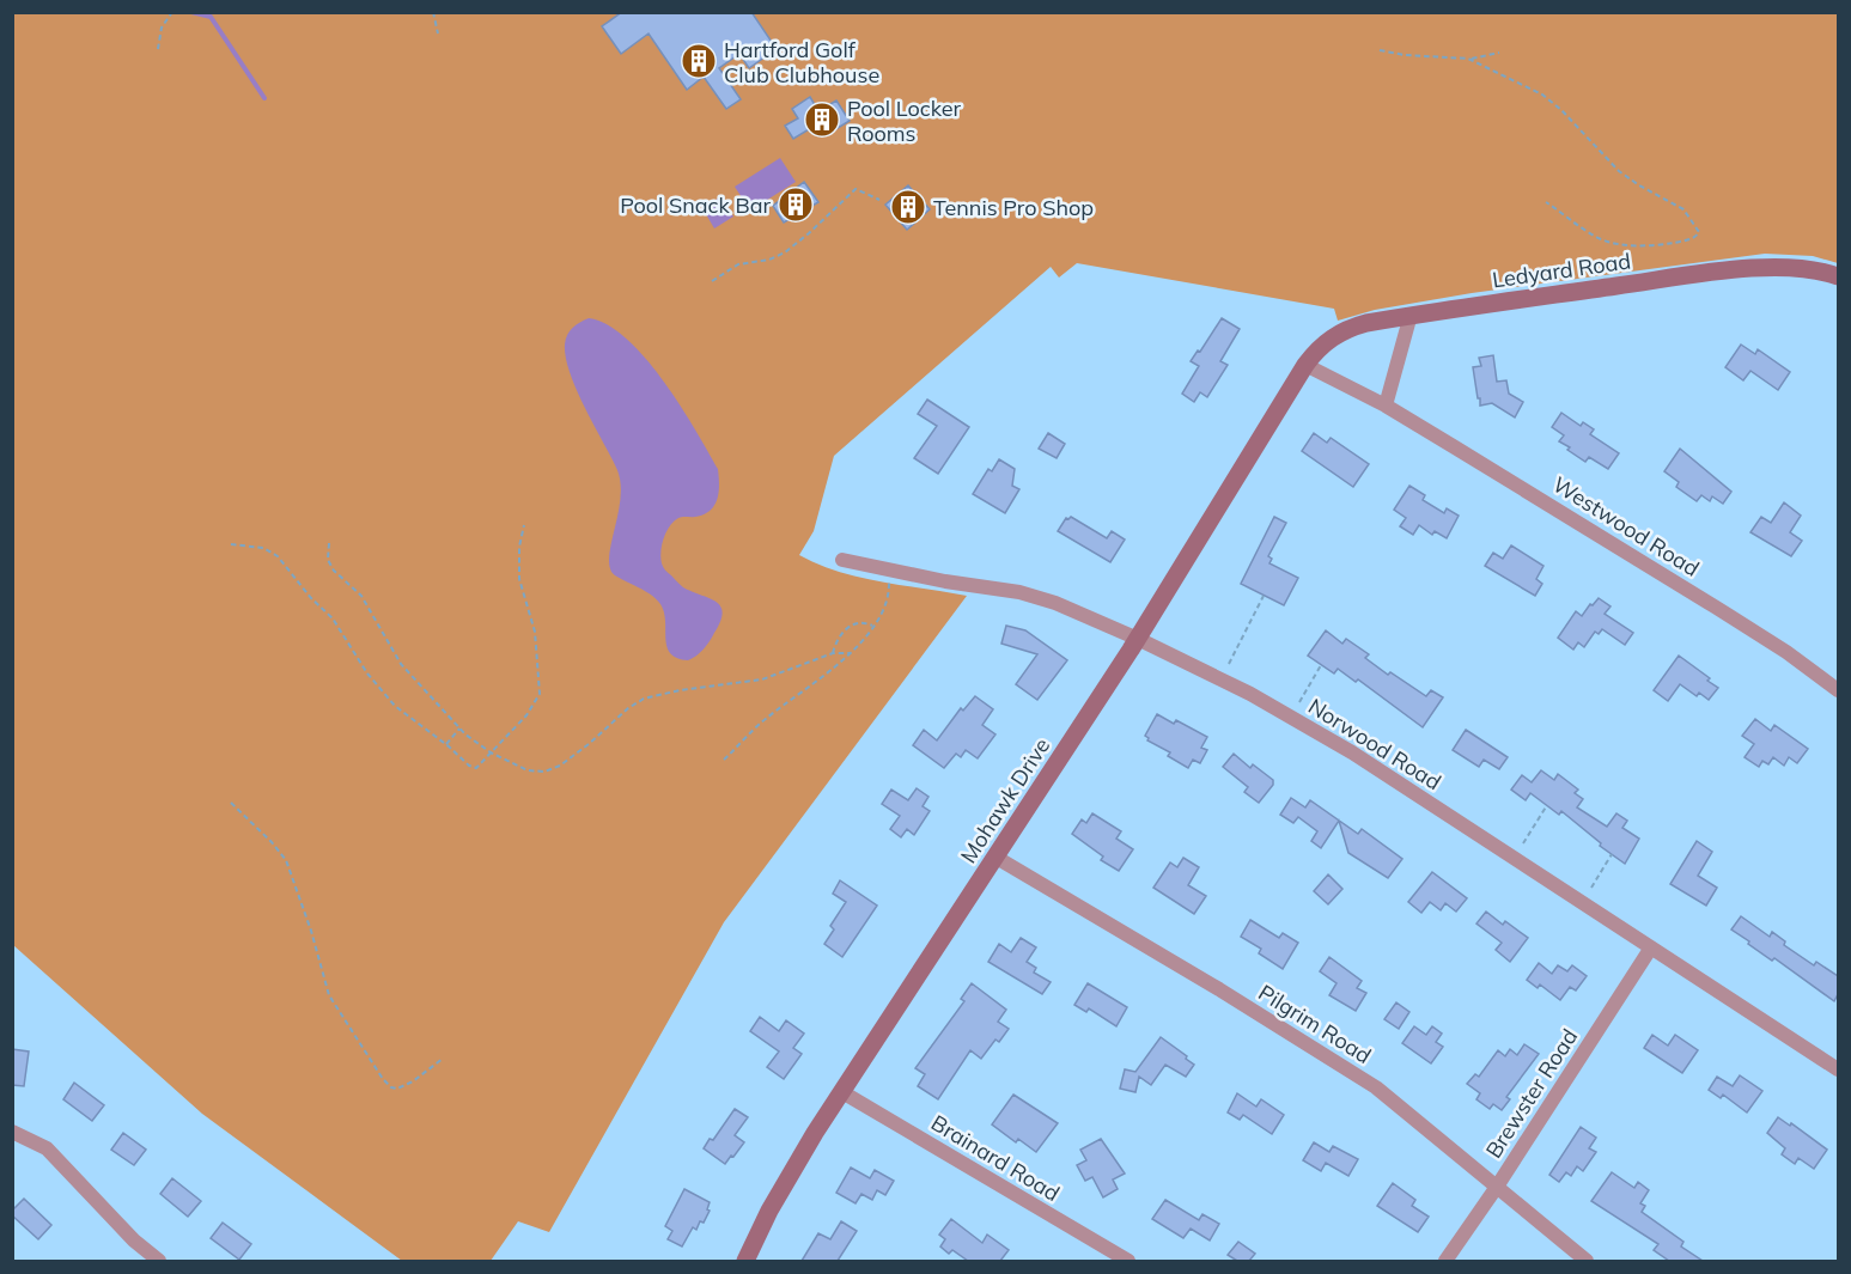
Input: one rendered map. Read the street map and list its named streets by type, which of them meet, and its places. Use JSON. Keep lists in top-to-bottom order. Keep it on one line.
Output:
{"streets":{"street":["Ledyard Road","Westwood Road","Norwood Road","Mohawk Drive","Pilgrim Road","Brewster Road","Brainard Road"]},"crossings":[["Ledyard Road","Westwood Road"],["Ledyard Road","Mohawk Drive"],["Westwood Road","Mohawk Drive"],["Norwood Road","Mohawk Drive"],["Norwood Road","Brewster Road"],["Mohawk Drive","Pilgrim Road"],["Mohawk Drive","Brainard Road"],["Pilgrim Road","Brewster Road"]],"places":{"building":["Hartford Golf Club Clubhouse","Pool Locker Rooms","Pool Snack Bar","Tennis Pro Shop"]}}
